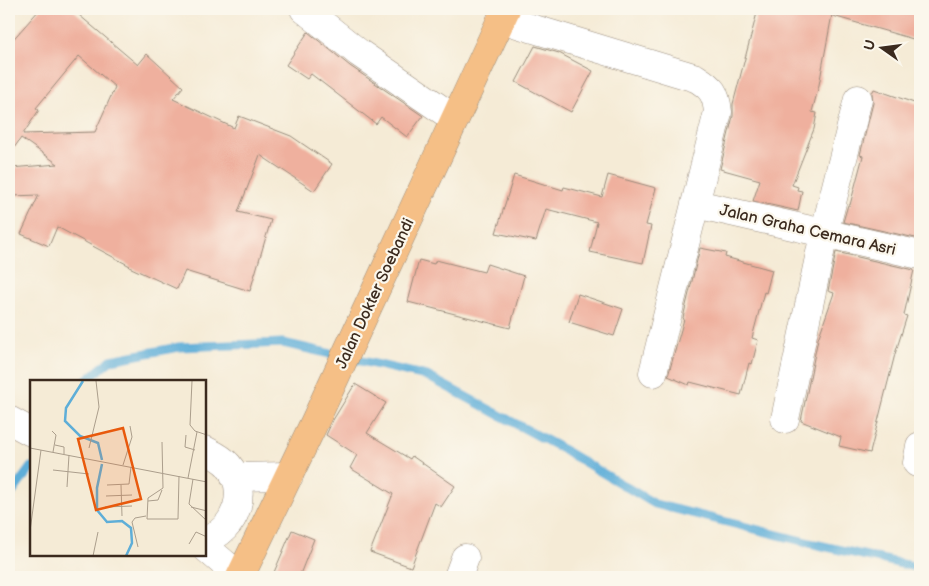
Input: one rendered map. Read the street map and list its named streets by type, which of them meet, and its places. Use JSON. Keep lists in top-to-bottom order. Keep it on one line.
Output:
{"streets":{"main road":["Jalan Dokter Soebandi"],"street":["Jalan Graha Cemara Asri"]},"north":"left"}
